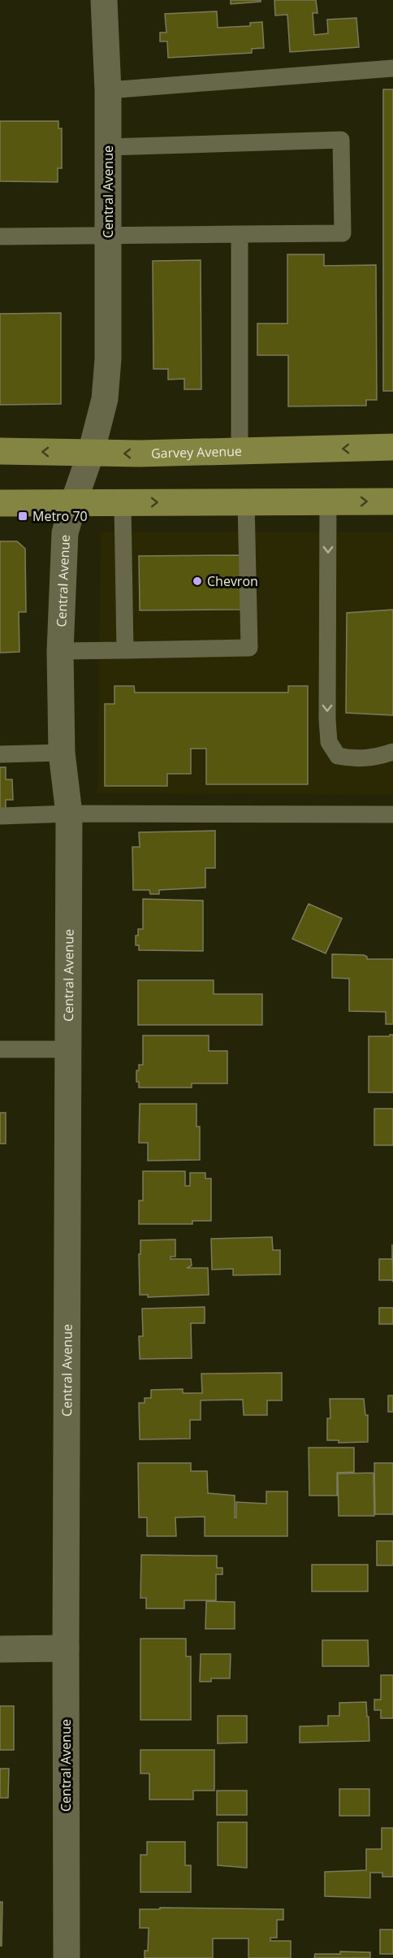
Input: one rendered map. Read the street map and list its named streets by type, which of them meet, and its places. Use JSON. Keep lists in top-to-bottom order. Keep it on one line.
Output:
{"streets":{"main road":["Garvey Avenue"],"street":["Central Avenue"]},"crossings":[["Central Avenue","Garvey Avenue"]],"places":{"transit":["Metro 70"],"other":["Chevron"]}}
